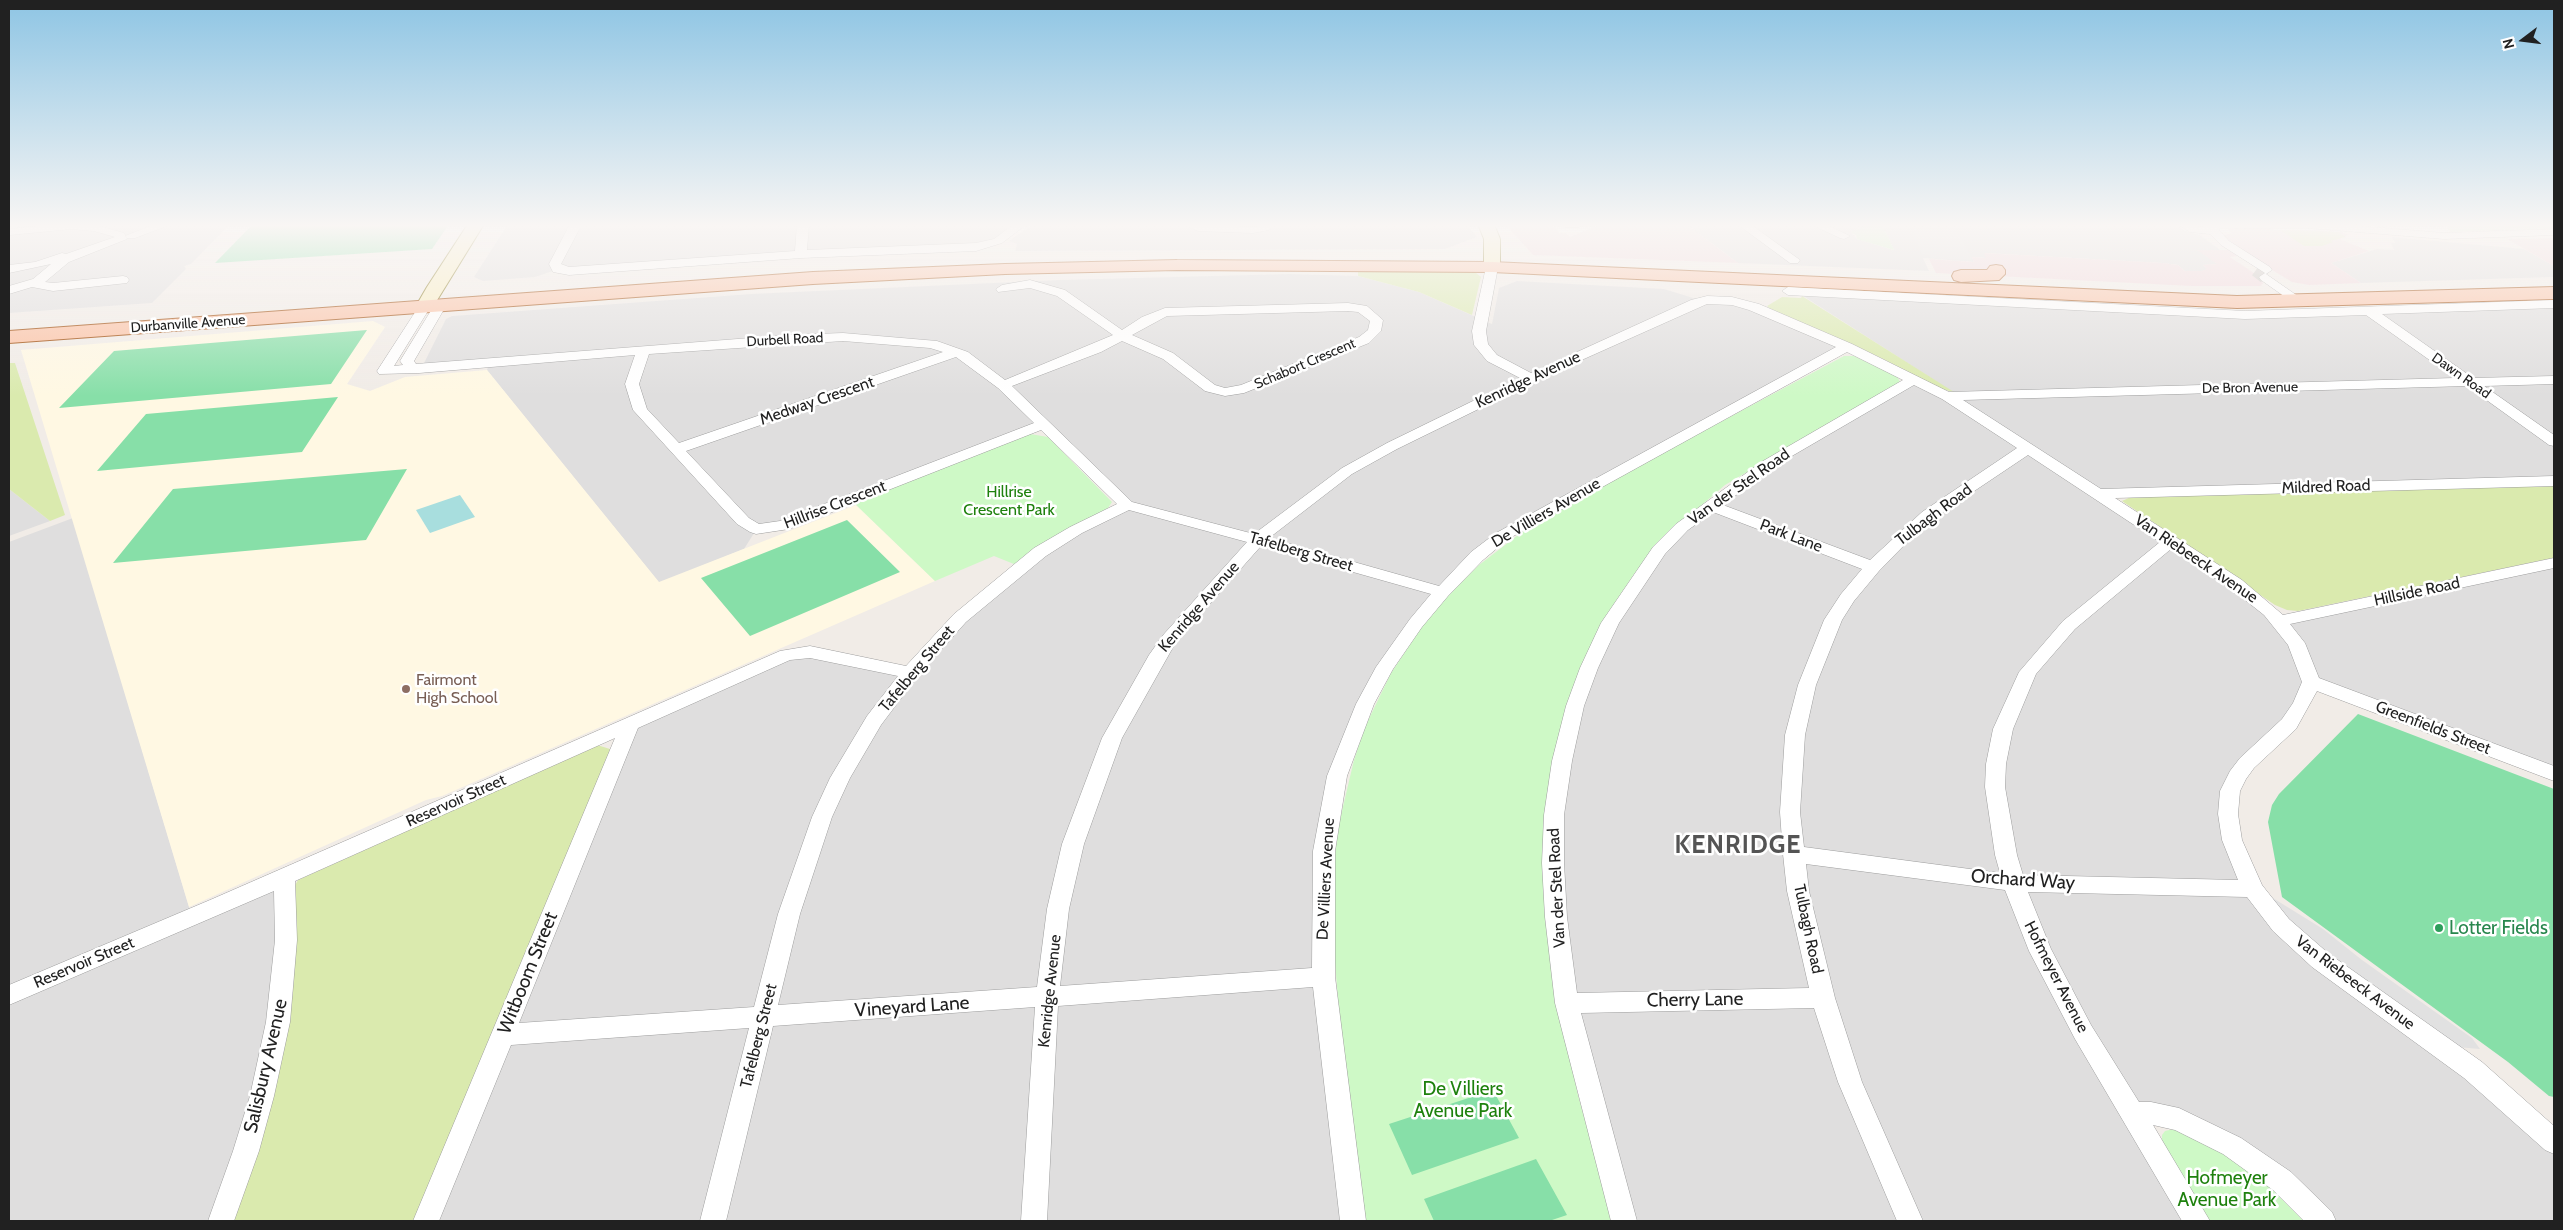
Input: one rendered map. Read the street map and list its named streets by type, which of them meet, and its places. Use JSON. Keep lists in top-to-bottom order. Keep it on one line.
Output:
{"streets":{"main road":["Durbanville Avenue"],"street":["Durbell Road","Schabort Crescent","Dawn Road","Kenridge Avenue","De Bron Avenue","Medway Crescent","Van der Stel Road","Mildred Road","Hillrise Crescent","De Villiers Avenue","Tulbagh Road","Park Lane","Tafelberg Street","Van Riebeeck Avenue","Hillside Road","Greenfields Street","Reservoir Street","Orchard Way","Witboom Street","Hofmeyer Avenue","Cherry Lane","Vineyard Lane","Salisbury Avenue"]},"crossings":[["Durbanville Avenue","Durbell Road"],["Durbell Road","Schabort Crescent"],["Durbell Road","Medway Crescent"],["Durbell Road","Hillrise Crescent"],["Durbell Road","Tafelberg Street"],["Dawn Road","De Bron Avenue"],["Kenridge Avenue","Tafelberg Street"],["Kenridge Avenue","Van Riebeeck Avenue"],["Kenridge Avenue","Vineyard Lane"],["De Bron Avenue","Van Riebeeck Avenue"],["Medway Crescent","Hillrise Crescent"],["Van der Stel Road","Park Lane"],["Van der Stel Road","Van Riebeeck Avenue"],["Van der Stel Road","Cherry Lane"],["Mildred Road","Van Riebeeck Avenue"],["De Villiers Avenue","Tafelberg Street"],["De Villiers Avenue","Van Riebeeck Avenue"],["De Villiers Avenue","Vineyard Lane"],["Tulbagh Road","Park Lane"],["Tulbagh Road","Van Riebeeck Avenue"],["Tulbagh Road","Orchard Way"],["Tulbagh Road","Cherry Lane"],["Tafelberg Street","Reservoir Street"],["Tafelberg Street","Vineyard Lane"],["Van Riebeeck Avenue","Hillside Road"],["Van Riebeeck Avenue","Greenfields Street"],["Van Riebeeck Avenue","Orchard Way"],["Van Riebeeck Avenue","Hofmeyer Avenue"],["Reservoir Street","Witboom Street"],["Reservoir Street","Salisbury Avenue"],["Orchard Way","Hofmeyer Avenue"],["Witboom Street","Vineyard Lane"]],"districts":["KENRIDGE"],"parks":["Hillrise Crescent Park","De Villiers Avenue Park","Hofmeyer Avenue Park"],"places":["Fairmont High School","Lotter Fields"],"north":"left"}
